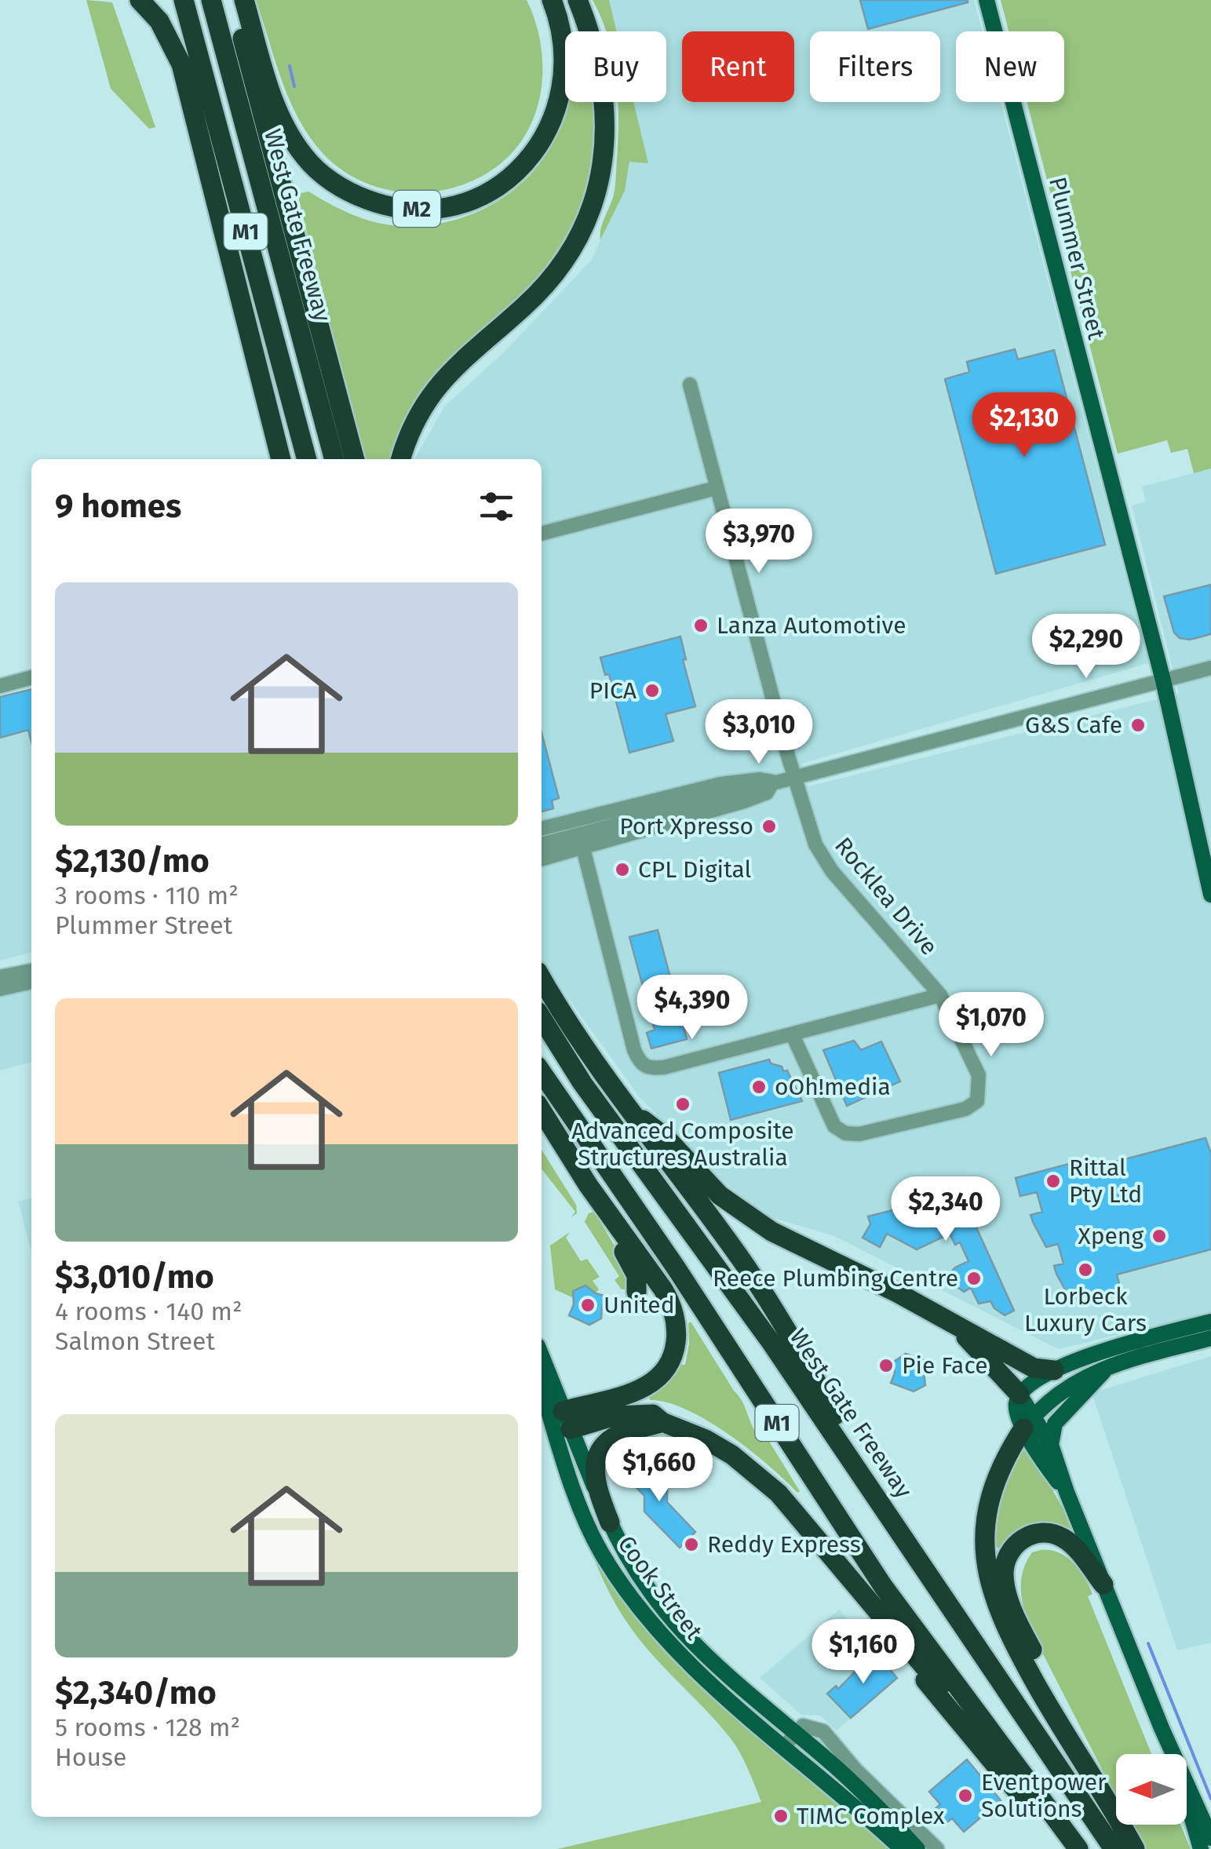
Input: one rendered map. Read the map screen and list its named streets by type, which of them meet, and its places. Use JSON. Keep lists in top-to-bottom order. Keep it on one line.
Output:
{"streets":{"highway":["M2","West Gate Freeway","M1"],"main road":["Plummer Street","Cook Street"],"street":["Rocklea Drive"]},"crossings":[["West Gate Freeway","M1"]],"places":["Lanza Automotive","PICA","G&S Cafe","Port Xpresso","CPL Digital","oOh!media","Advanced Composite Structures Australia","Rittal Pty Ltd","Xpeng","Lorbeck Luxury Cars","Reece Plumbing Centre","United","Pie Face","Reddy Express","Eventpower Solutions","TIMC Complex"],"north":"left","page":{"chip":["Buy","Rent","Filters","New"],"price":["$2,130","$3,970","$2,290","$3,010","$4,390","$1,070","$2,340","$1,660","$1,160"],"heading":"9 homes","list":[{"name":"$2,130/mo","note":"3 rooms · 110 m² · Plummer Street"},{"name":"$3,010/mo","note":"4 rooms · 140 m² · Salmon Street"},{"name":"$2,340/mo","note":"5 rooms · 128 m² · House"}]}}
